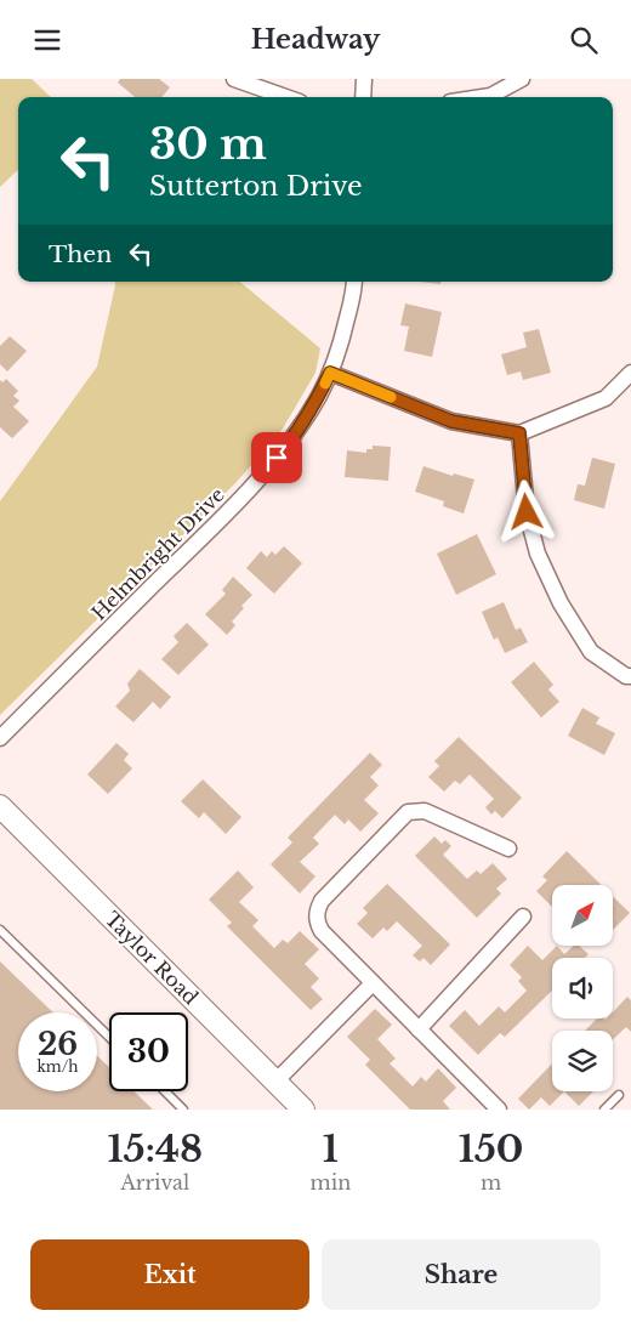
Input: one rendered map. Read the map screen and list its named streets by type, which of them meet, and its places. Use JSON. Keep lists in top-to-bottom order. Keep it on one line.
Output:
{"streets":{"main road":["Taylor Road"],"street":["Helmbright Drive"]},"north":"top right","page":{"header":"Headway","turn":["30 m","Sutterton Drive"],"then":"Then","speed":"26 km/h","limit":"30","eta":["15:48","Arrival","1","min","150","m"],"buttons":["Exit","Share"]}}
